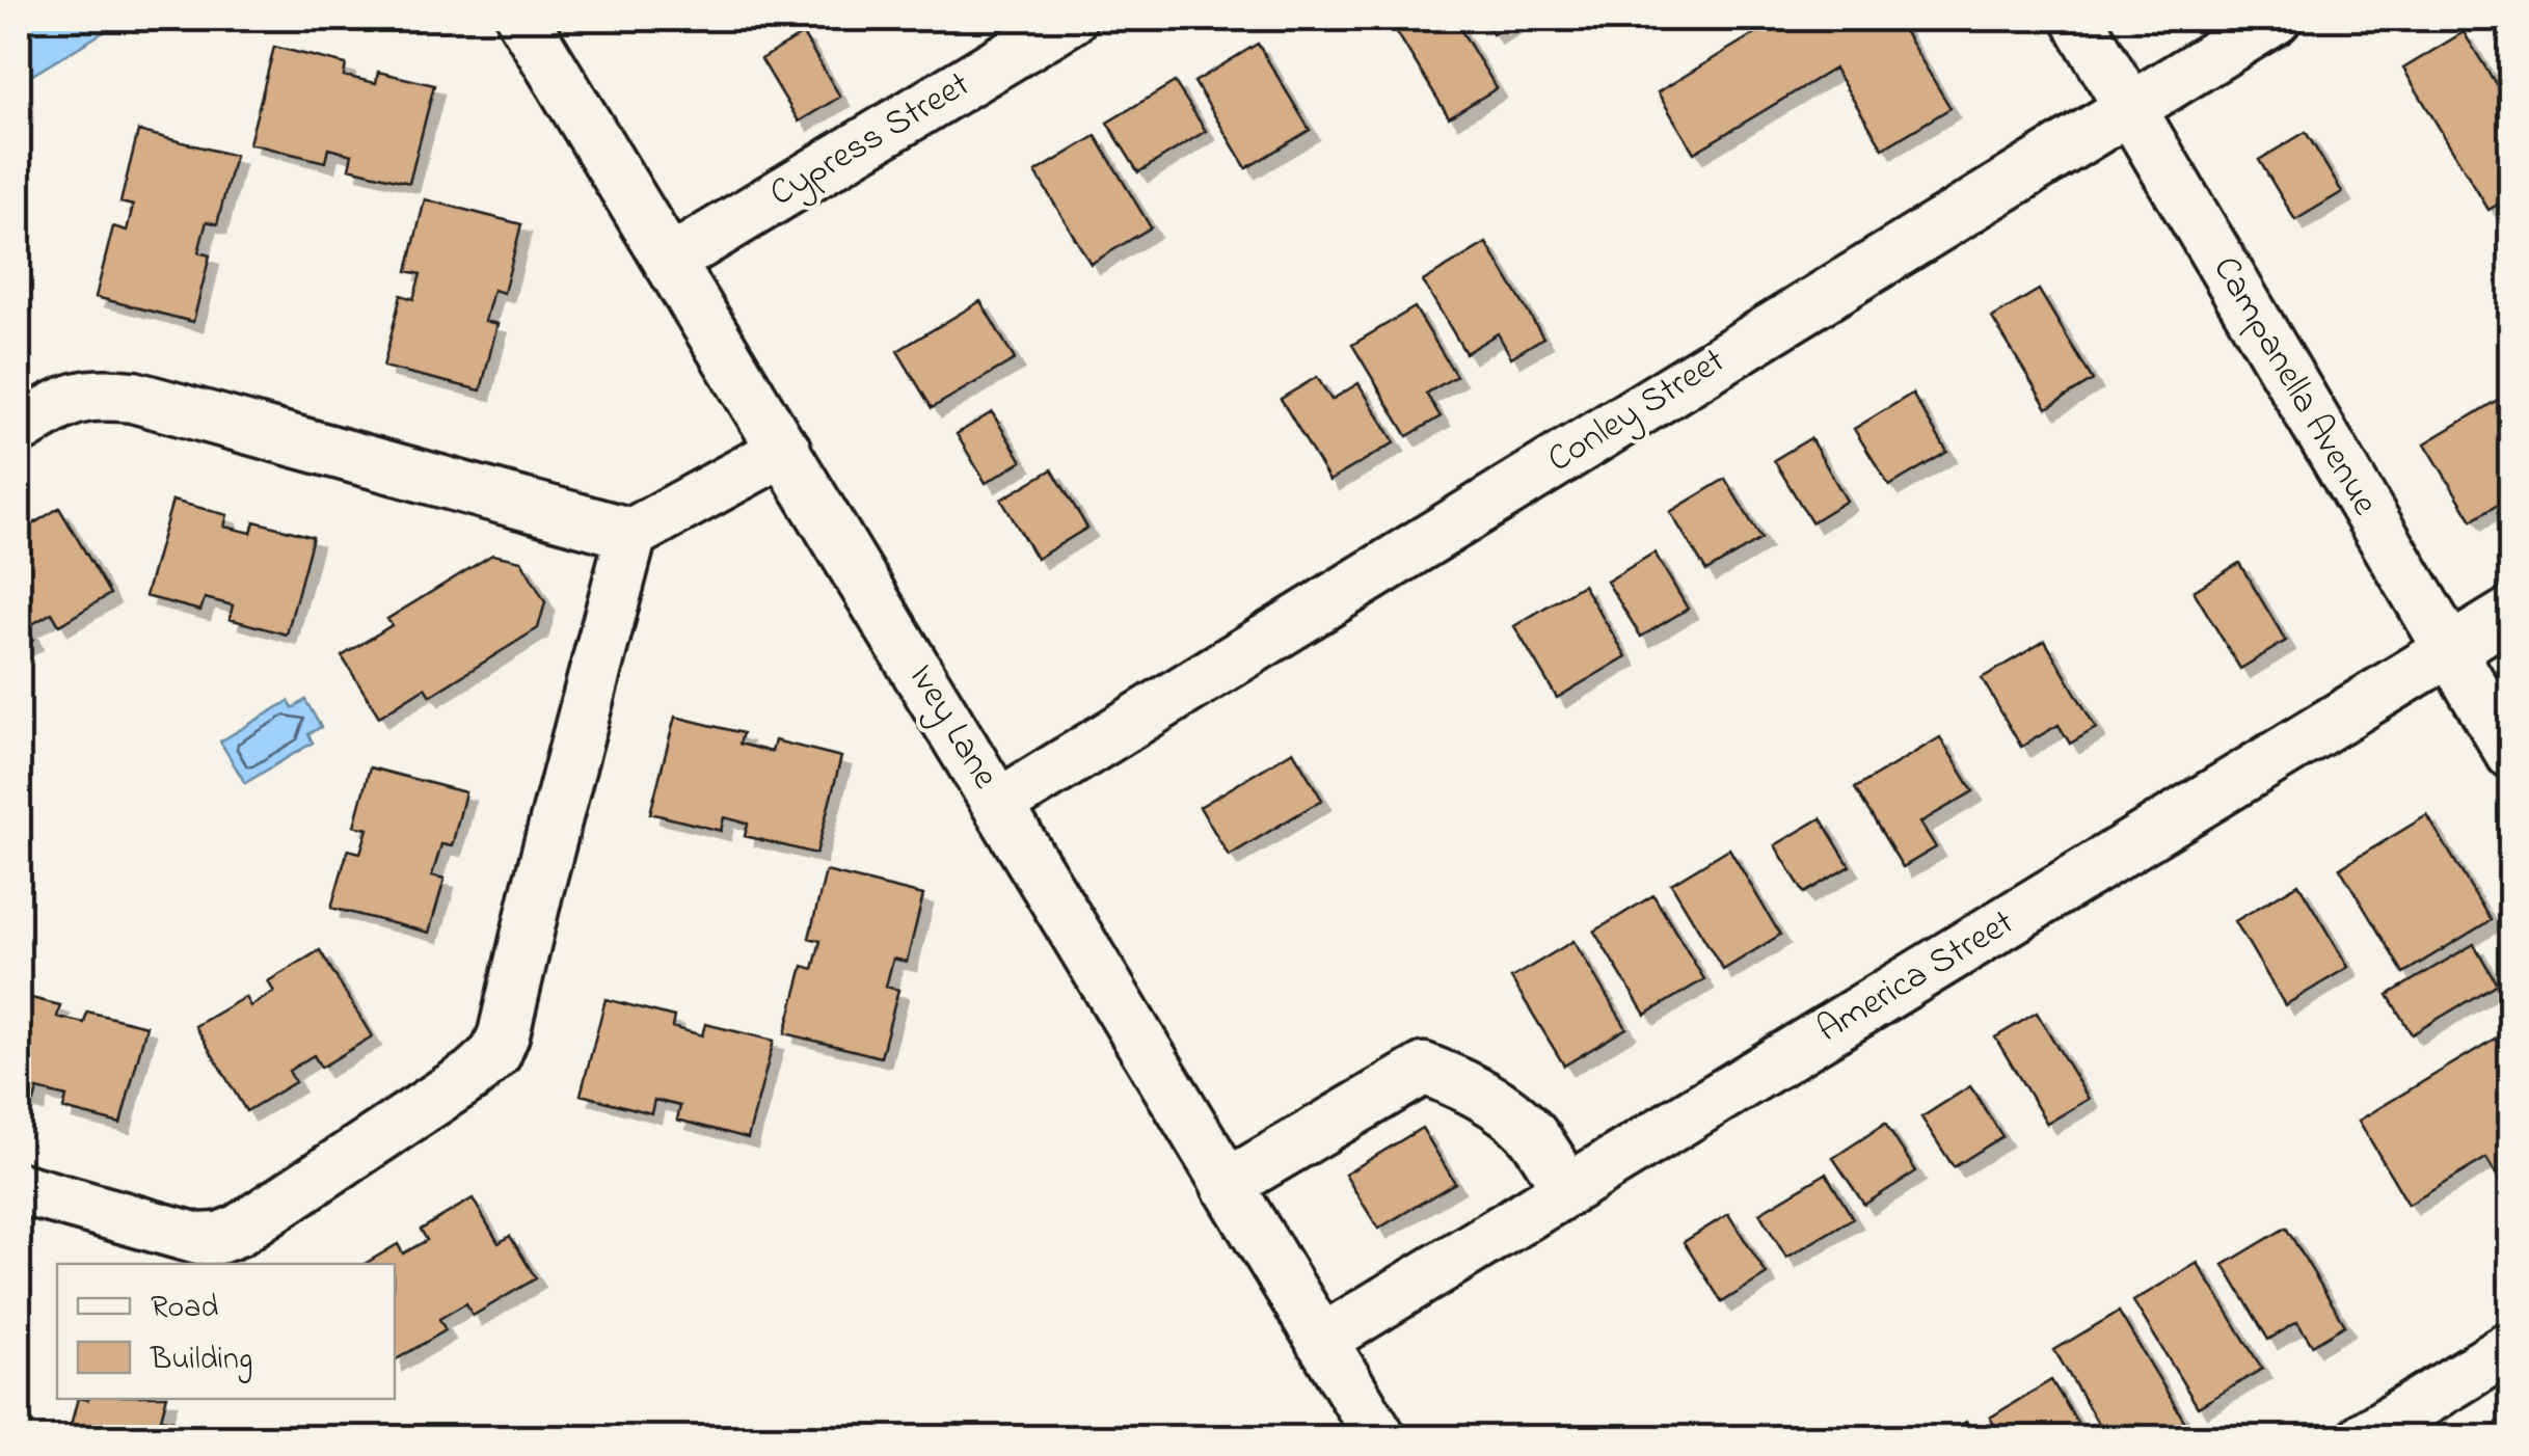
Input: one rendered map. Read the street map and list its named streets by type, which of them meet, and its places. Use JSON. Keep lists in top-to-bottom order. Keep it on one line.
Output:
{"streets":{"street":["Cypress Street","Campanella Avenue","Conley Street","Ivey Lane","America Street"]},"crossings":[["Cypress Street","Ivey Lane"],["Campanella Avenue","Conley Street"],["Campanella Avenue","America Street"],["Conley Street","Ivey Lane"],["Ivey Lane","America Street"]],"legend":["Road","Building"]}
